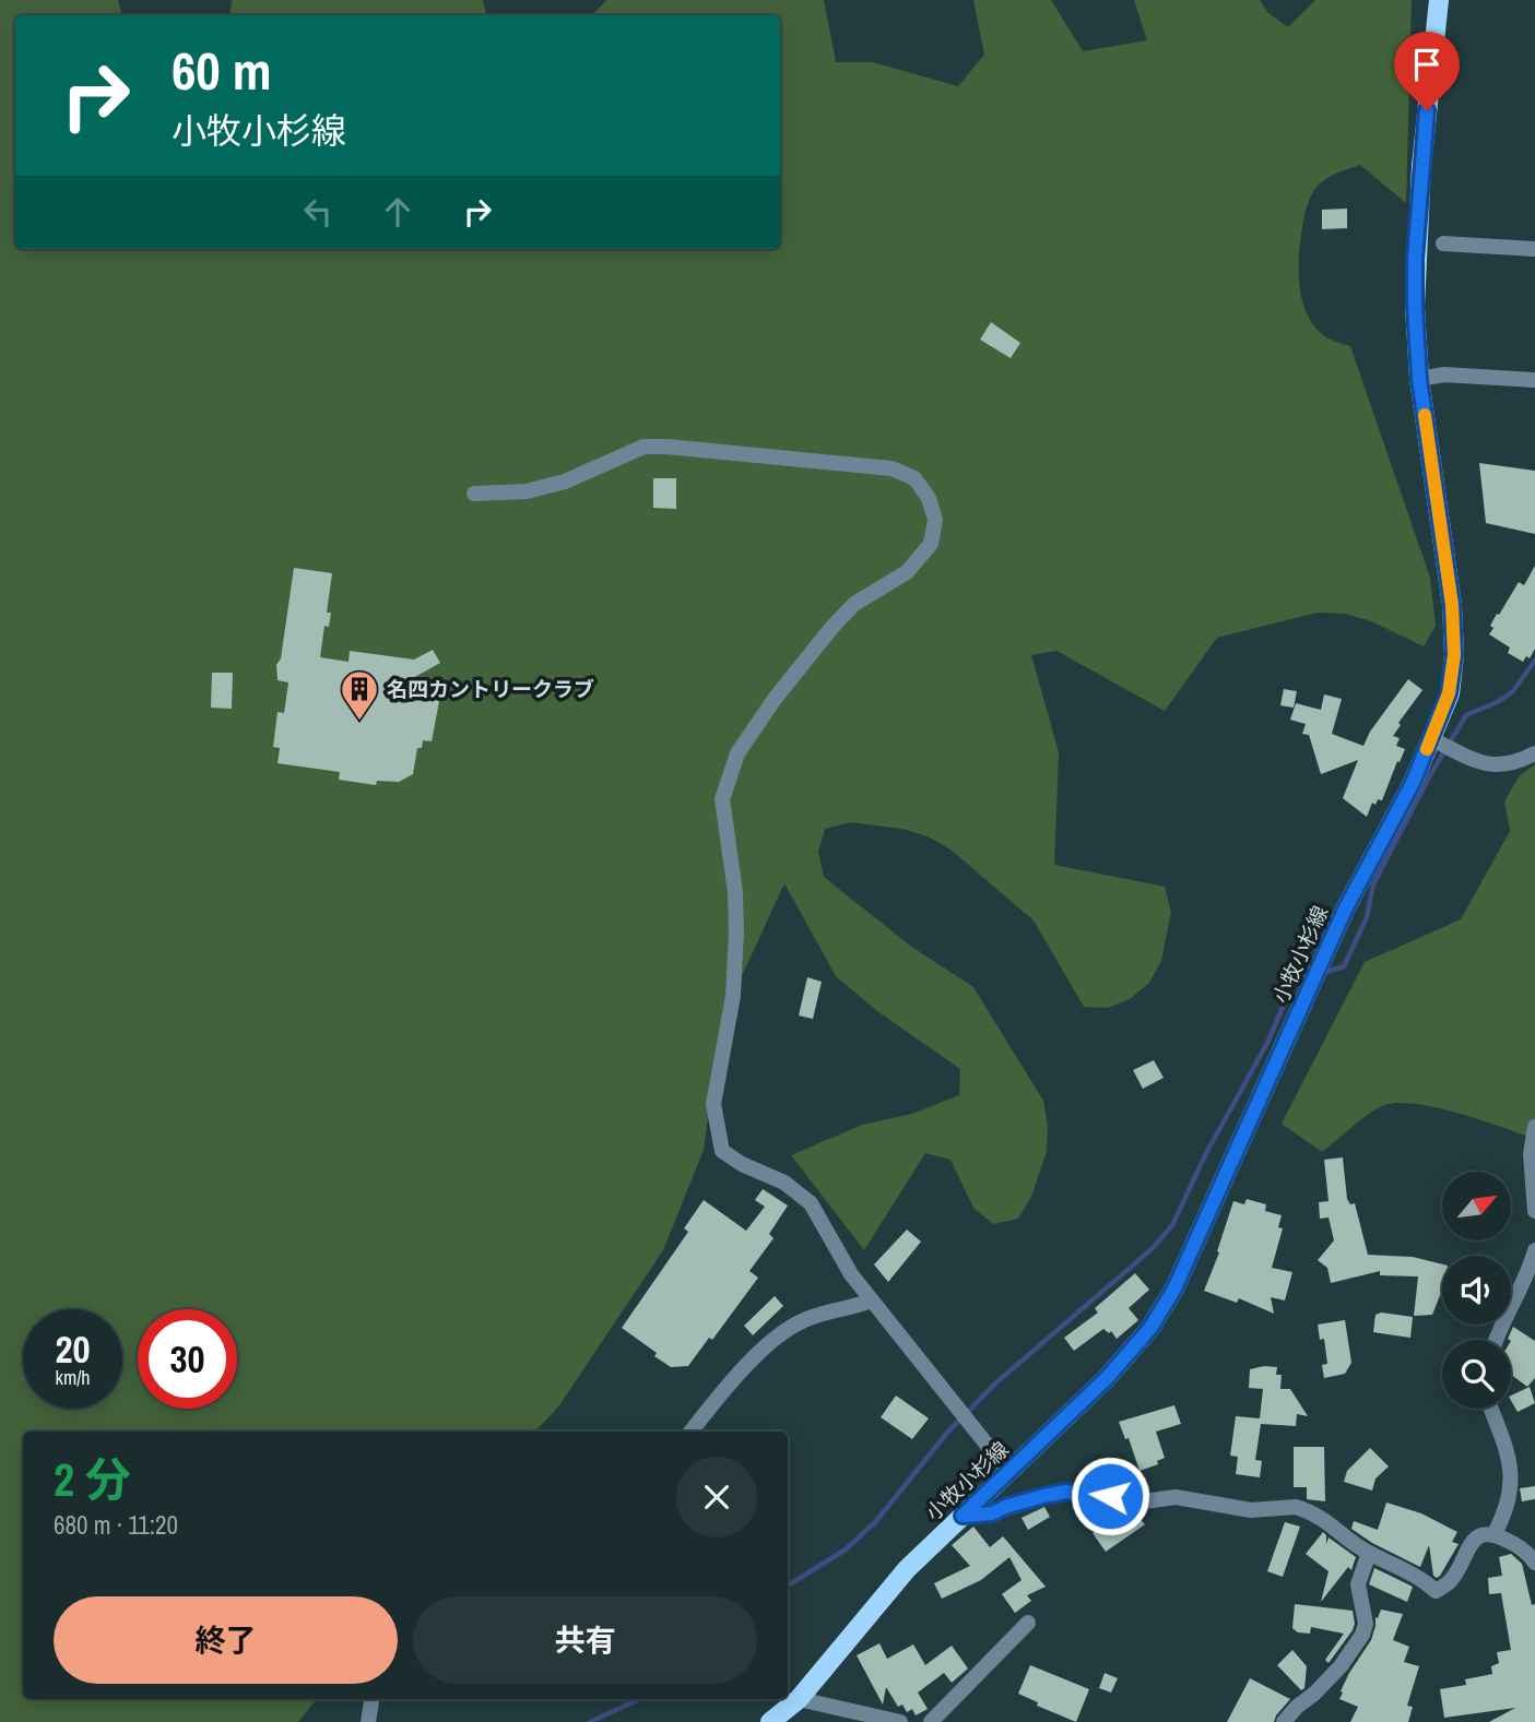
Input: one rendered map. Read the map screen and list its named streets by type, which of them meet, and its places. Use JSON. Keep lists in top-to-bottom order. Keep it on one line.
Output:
{"streets":{"main road":["小牧小杉線"]},"places":{"building":["名四カントリークラブ"]},"north":"top right","page":{"turn":["60 m","小牧小杉線"],"speed":"20 km/h","limit":"30","heading":["2 分","680 m · 11:20"],"buttons":["終了","共有"]}}
